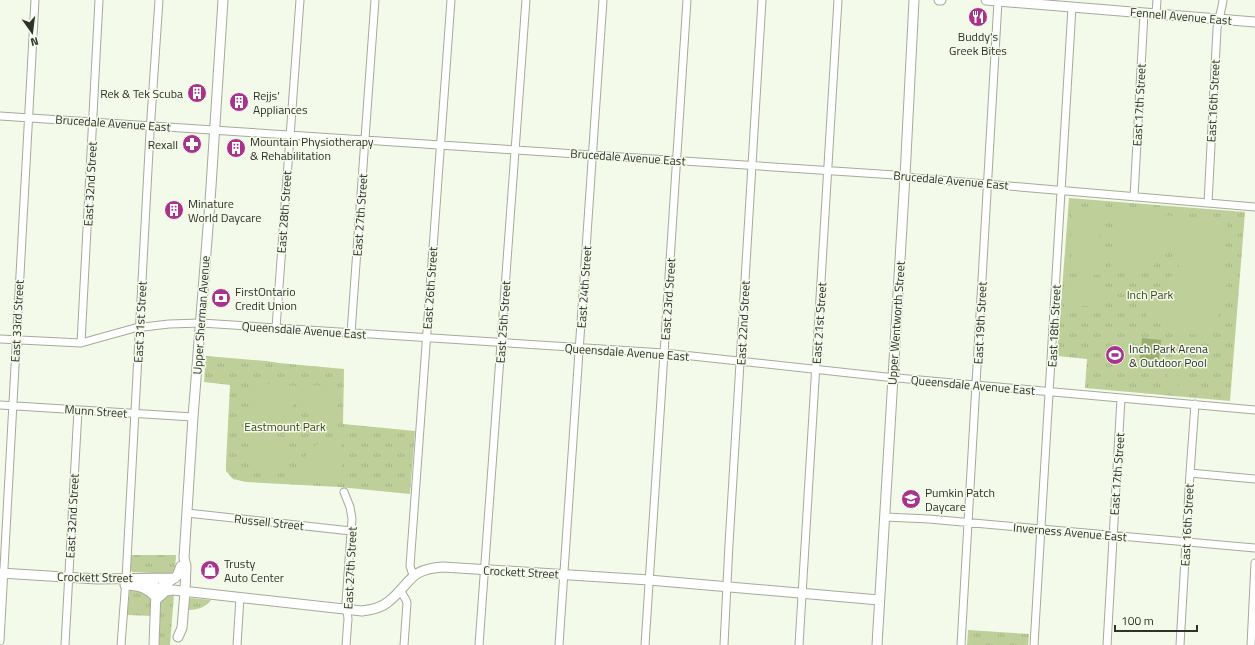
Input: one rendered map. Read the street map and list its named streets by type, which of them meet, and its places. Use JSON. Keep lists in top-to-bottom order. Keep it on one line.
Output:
{"streets":{"main road":["Fennell Avenue East","Upper Sherman Avenue","Upper Wentworth Street","Crockett Street"],"street":["East 16th Street","East 17th Street","Brucedale Avenue East","East 32nd Street","East 28th Street","East 27th Street","East 24th Street","East 26th Street","East 23rd Street","East 33rd Street","East 31st Street","East 25th Street","East 22nd Street","East 21st Street","East 19th Street","East 18th Street","Queensdale Avenue East","Munn Street","Russell Street","Inverness Avenue East"]},"crossings":[["Fennell Avenue East","East 16th Street"],["Fennell Avenue East","East 17th Street"],["Fennell Avenue East","East 19th Street"],["Fennell Avenue East","East 18th Street"],["East 16th Street","Brucedale Avenue East"],["East 16th Street","Queensdale Avenue East"],["East 16th Street","Inverness Avenue East"],["East 17th Street","Brucedale Avenue East"],["East 17th Street","Queensdale Avenue East"],["East 17th Street","Inverness Avenue East"],["Brucedale Avenue East","East 32nd Street"],["Brucedale Avenue East","East 28th Street"],["Brucedale Avenue East","East 27th Street"],["Brucedale Avenue East","East 24th Street"],["Brucedale Avenue East","East 26th Street"],["Brucedale Avenue East","East 23rd Street"],["Brucedale Avenue East","Upper Sherman Avenue"],["Brucedale Avenue East","East 33rd Street"],["Brucedale Avenue East","East 31st Street"],["Brucedale Avenue East","East 25th Street"],["Brucedale Avenue East","East 22nd Street"],["Brucedale Avenue East","East 21st Street"],["Brucedale Avenue East","Upper Wentworth Street"],["Brucedale Avenue East","East 19th Street"],["Brucedale Avenue East","East 18th Street"],["East 32nd Street","Queensdale Avenue East"],["East 32nd Street","Munn Street"],["East 32nd Street","Crockett Street"],["East 28th Street","Queensdale Avenue East"],["East 27th Street","Queensdale Avenue East"],["East 27th Street","Russell Street"],["East 27th Street","Crockett Street"],["East 24th Street","Queensdale Avenue East"],["East 24th Street","Crockett Street"],["East 26th Street","Queensdale Avenue East"],["East 26th Street","Crockett Street"],["East 23rd Street","Queensdale Avenue East"],["East 23rd Street","Crockett Street"],["Upper Sherman Avenue","Queensdale Avenue East"],["Upper Sherman Avenue","Munn Street"],["Upper Sherman Avenue","Russell Street"],["Upper Sherman Avenue","Crockett Street"],["East 33rd Street","Queensdale Avenue East"],["East 33rd Street","Munn Street"],["East 33rd Street","Crockett Street"],["East 31st Street","Queensdale Avenue East"],["East 31st Street","Munn Street"],["East 31st Street","Crockett Street"],["East 25th Street","Queensdale Avenue East"],["East 25th Street","Crockett Street"],["East 22nd Street","Queensdale Avenue East"],["East 22nd Street","Crockett Street"],["East 21st Street","Queensdale Avenue East"],["East 21st Street","Crockett Street"],["Upper Wentworth Street","Queensdale Avenue East"],["Upper Wentworth Street","Inverness Avenue East"],["Upper Wentworth Street","Crockett Street"],["East 19th Street","Queensdale Avenue East"],["East 19th Street","Inverness Avenue East"],["East 18th Street","Queensdale Avenue East"],["East 18th Street","Inverness Avenue East"]],"parks":["Inch Park","Eastmount Park"],"places":{"restaurant":["Buddy's Greek Bites"],"building":["Rek & Tek Scuba","Rejjs' Appliances","Mountain Physiotherapy & Rehabilitation","Minature World Daycare"],"pharmacy":["Rexall"],"bank":["FirstOntario Credit Union"],"sports":["Inch Park Arena & Outdoor Pool"],"school or university":["Pumkin Patch Daycare"],"shop":["Trusty Auto Center"]},"scale_bar":"100 m","north":"bottom"}
